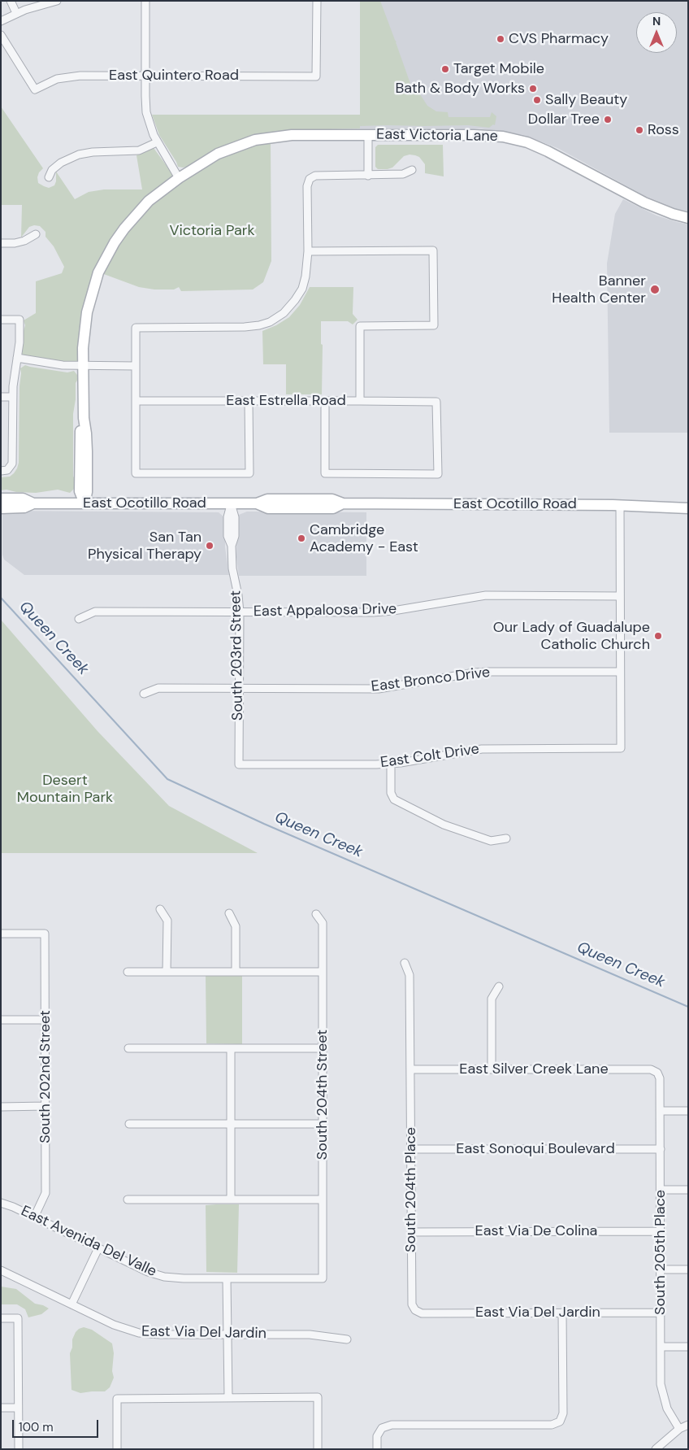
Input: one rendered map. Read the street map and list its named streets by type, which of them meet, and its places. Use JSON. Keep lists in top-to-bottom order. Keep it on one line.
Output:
{"streets":{"street":["East Quintero Road","East Victoria Lane","East Estrella Road","East Ocotillo Road","East Appaloosa Drive","South 203rd Street","East Bronco Drive","East Colt Drive","East Silver Creek Lane","South 202nd Street","South 204th Street","East Sonoqui Boulevard","South 204th Place","East Via De Colina","East Avenida Del Valle","South 205th Place","East Via Del Jardin"]},"crossings":[["East Victoria Lane","East Ocotillo Road"],["East Ocotillo Road","South 203rd Street"],["East Appaloosa Drive","South 203rd Street"],["South 203rd Street","East Bronco Drive"],["South 203rd Street","East Colt Drive"],["East Bronco Drive","East Colt Drive"],["East Silver Creek Lane","South 204th Place"],["East Silver Creek Lane","South 205th Place"],["South 202nd Street","East Avenida Del Valle"],["South 204th Street","East Avenida Del Valle"],["East Sonoqui Boulevard","South 204th Place"],["East Sonoqui Boulevard","South 205th Place"],["South 204th Place","East Via De Colina"],["South 204th Place","East Via Del Jardin"],["East Via De Colina","South 205th Place"],["South 205th Place","East Via Del Jardin"]],"water":["Queen Creek"],"parks":["Victoria Park","Desert Mountain Park"],"places":["CVS Pharmacy","Target Mobile","Bath & Body Works","Sally Beauty","Dollar Tree","Ross","Banner Health Center","Cambridge Academy - East","San Tan Physical Therapy","Our Lady of Guadalupe Catholic Church"],"scale_bar":"100 m","north":"top"}
